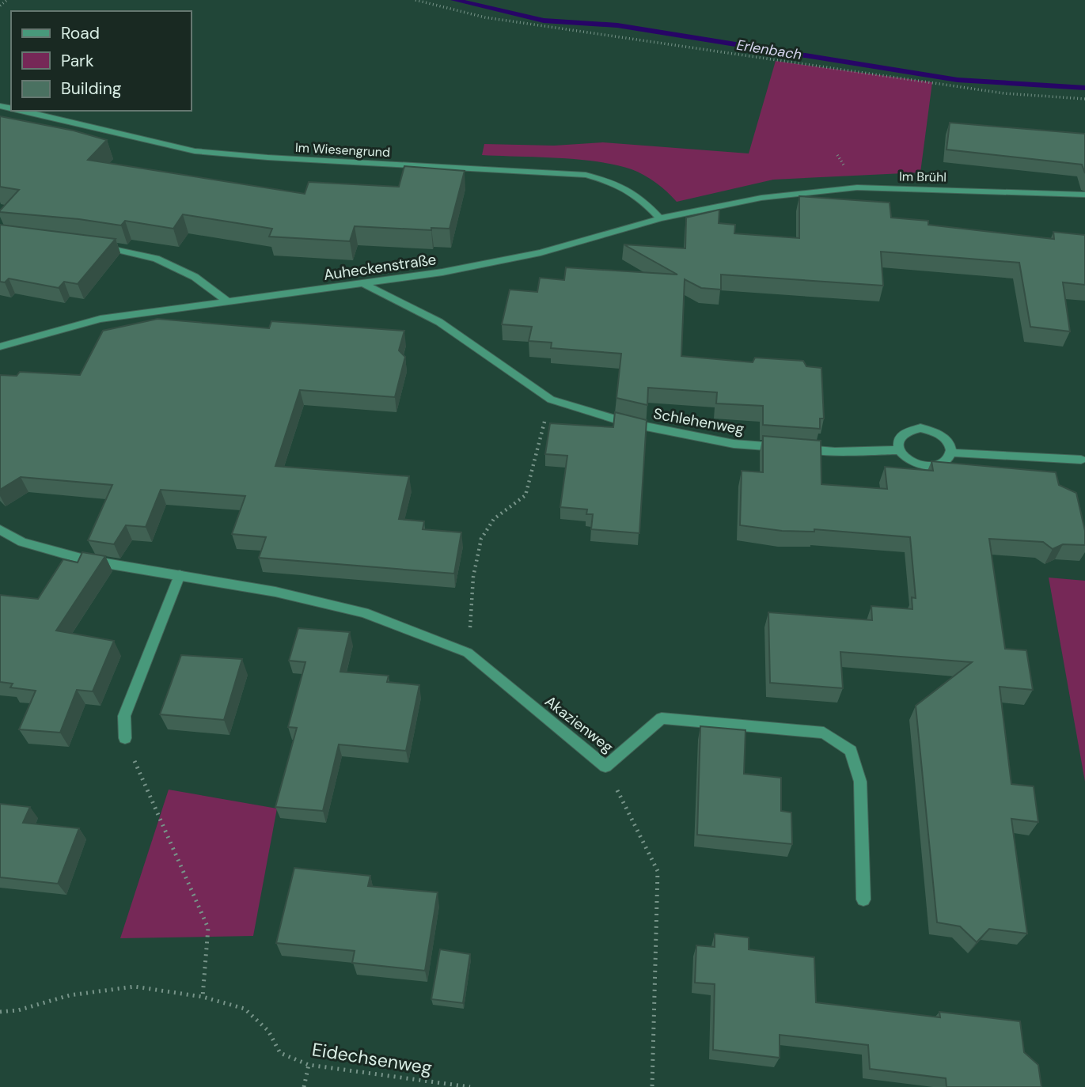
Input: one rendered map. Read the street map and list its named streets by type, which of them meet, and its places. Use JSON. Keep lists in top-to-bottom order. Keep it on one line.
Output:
{"streets":{"street":["Im Wiesengrund","Im Brühl","Auheckenstraße","Schlehenweg","Akazienweg"],"path":["Eidechsenweg"]},"crossings":[["Im Wiesengrund","Auheckenstraße"],["Im Brühl","Auheckenstraße"],["Auheckenstraße","Schlehenweg"]],"water":["Erlenbach"],"legend":["Road","Park","Building"]}
